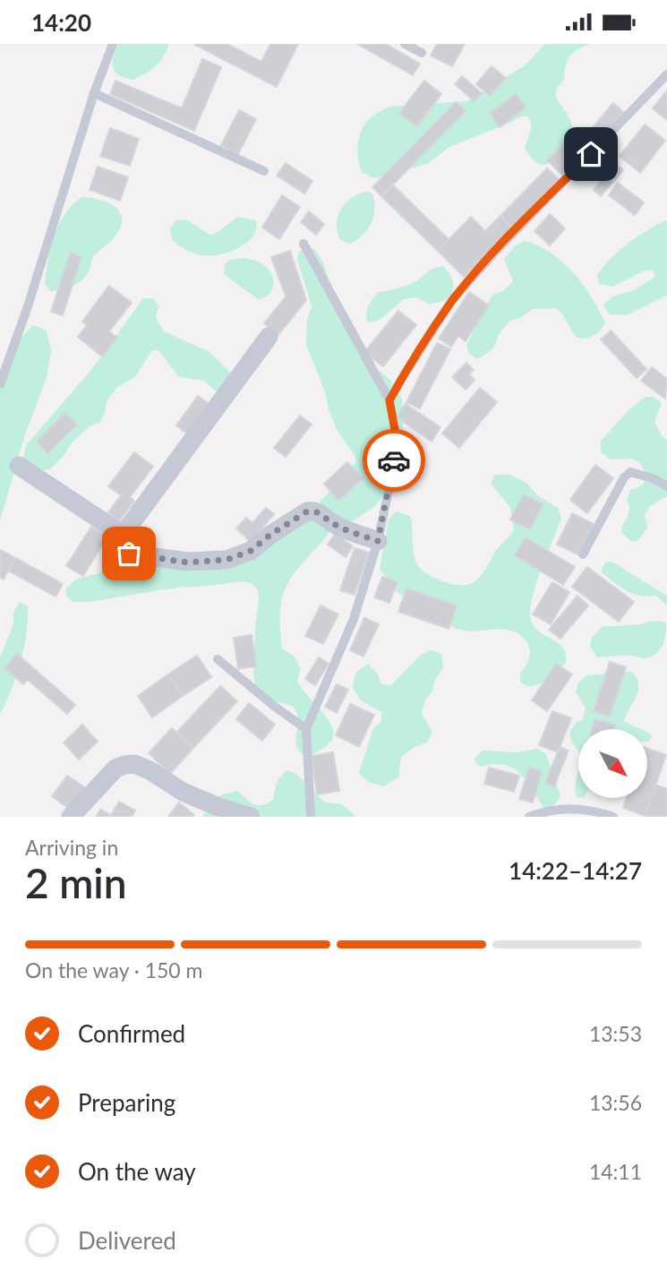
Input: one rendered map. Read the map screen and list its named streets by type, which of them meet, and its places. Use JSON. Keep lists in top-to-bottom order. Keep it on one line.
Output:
{"north":"bottom right","page":{"status":"14:20","heading":["2 min","Arriving in","14:22–14:27"],"bar":"On the way · 150 m","list":[["Confirmed","13:53"],["Preparing","13:56"],["On the way","14:11"],"Delivered"]}}
